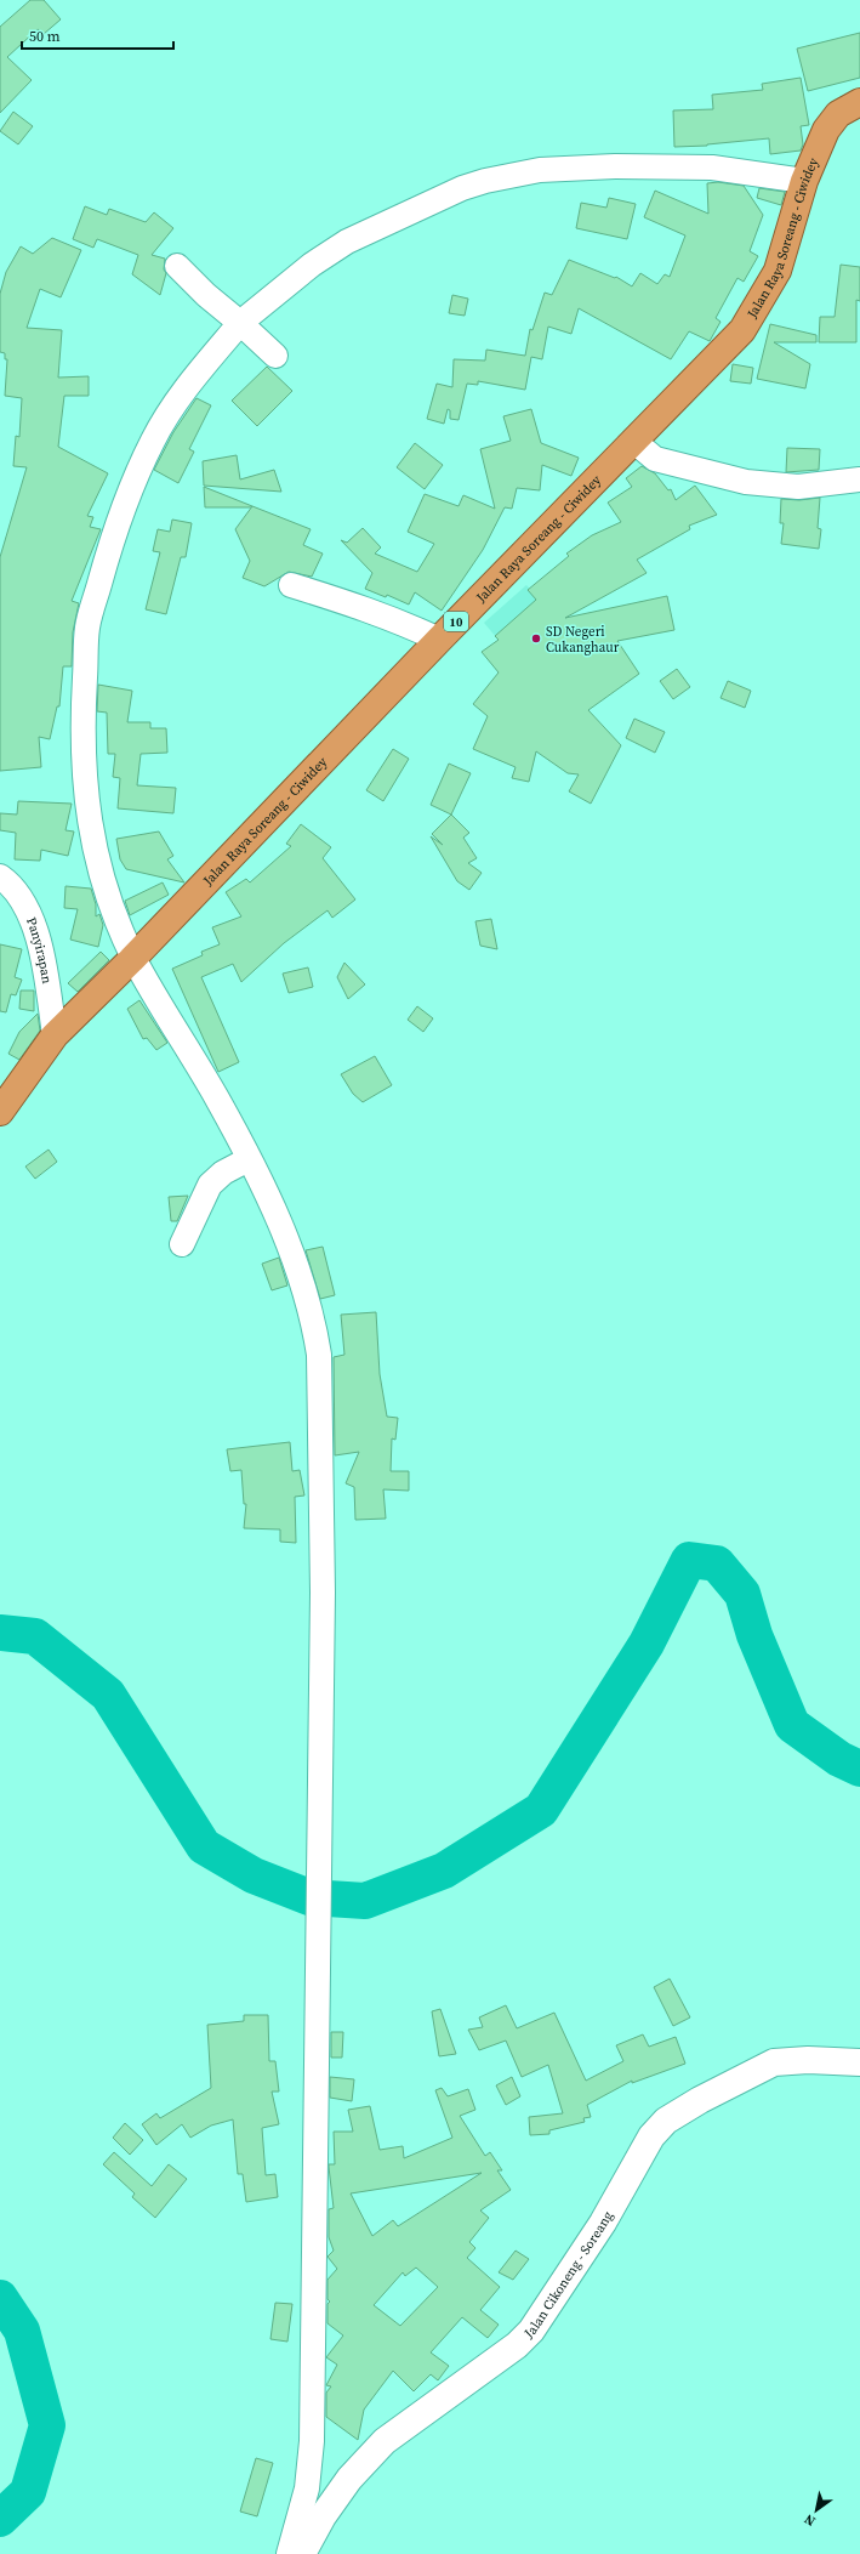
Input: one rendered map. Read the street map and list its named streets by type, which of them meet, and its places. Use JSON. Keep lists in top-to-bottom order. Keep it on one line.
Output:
{"streets":{"highway":["Jalan Raya Soreang - Ciwidey","10"],"street":["Panyirapan","Jalan Cikoneng - Soreang"]},"crossings":[["Jalan Raya Soreang - Ciwidey","Panyirapan"]],"places":["SD Negeri Cukanghaur"],"scale_bar":"50 m","north":"bottom left"}
